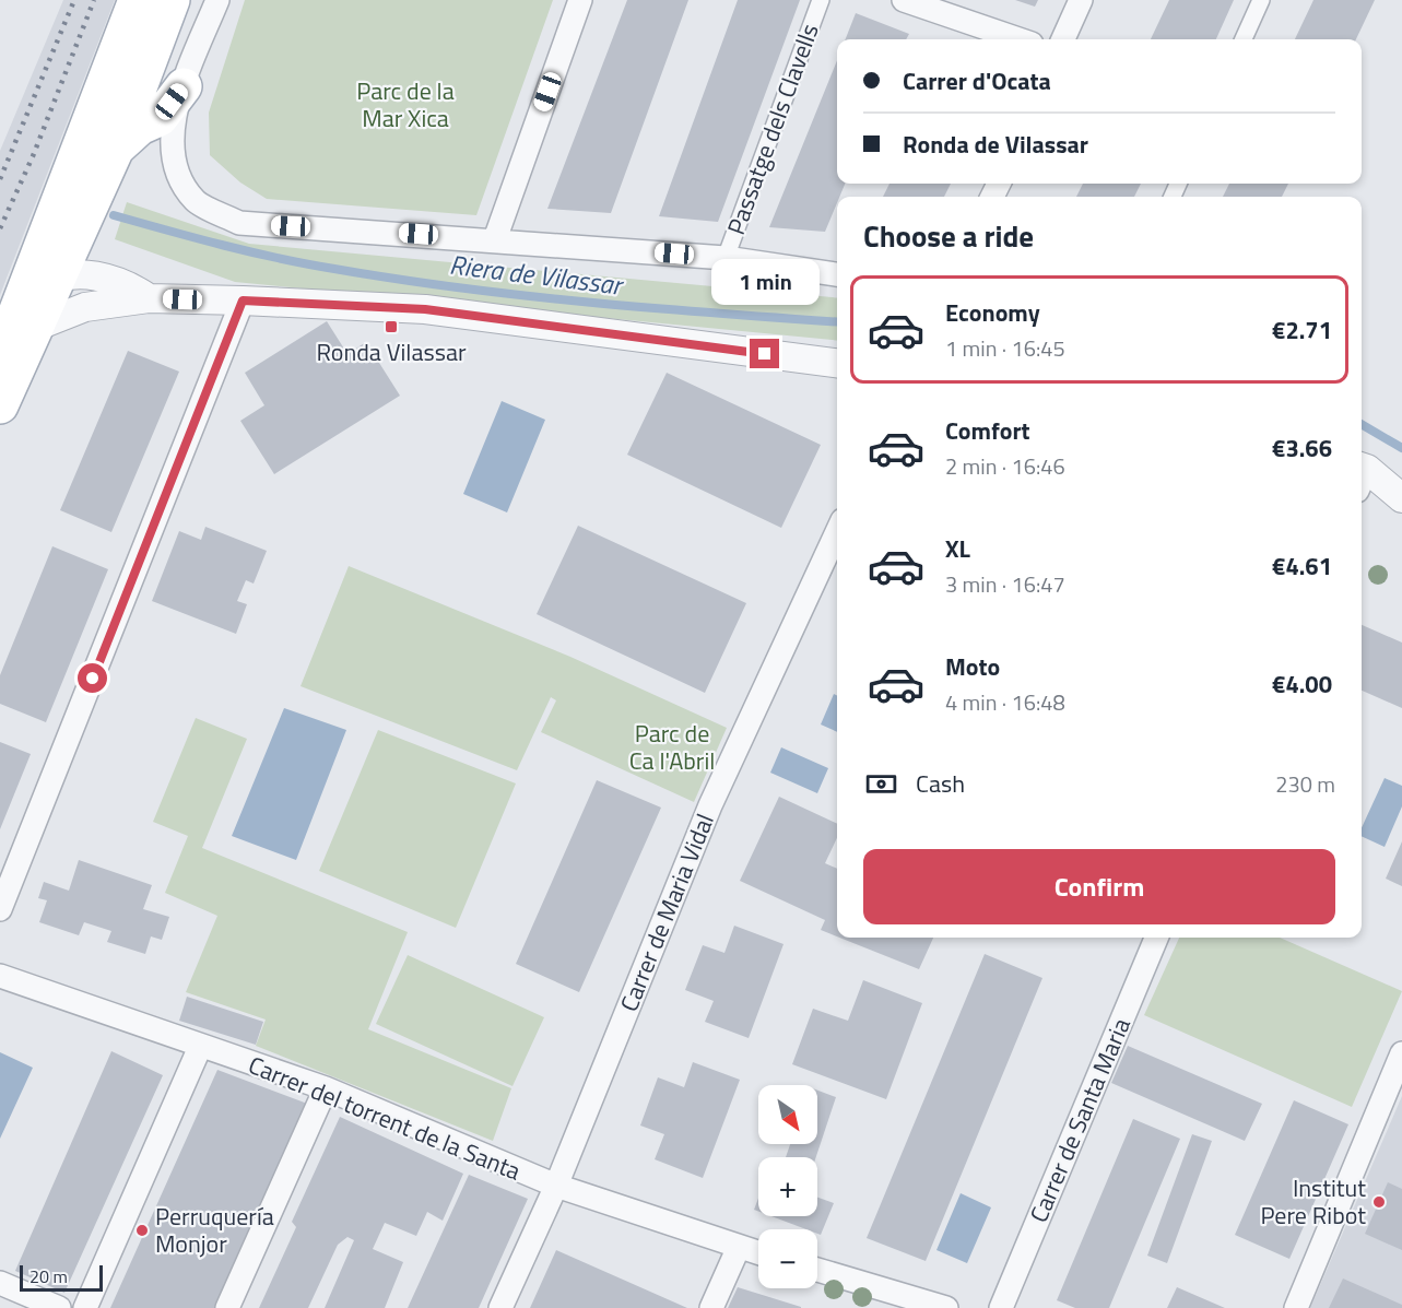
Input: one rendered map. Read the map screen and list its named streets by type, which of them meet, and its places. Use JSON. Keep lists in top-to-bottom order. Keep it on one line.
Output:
{"streets":{"street":["Passatge dels Clavells","Carrer de Maria Vidal","Carrer del torrent de la Santa","Carrer de Santa Maria"]},"crossings":[["Carrer de Maria Vidal","Carrer del torrent de la Santa"]],"water":["Riera de Vilassar"],"parks":["Parc de la Mar Xica","Parc de Ca l'Abril"],"places":{"transit":["Ronda Vilassar"],"other":["Institut Pere Ribot","Perruquería Monjor"]},"scale_bar":"20 m","north":"bottom right","page":{"banner":["Carrer d'Ocata","Ronda de Vilassar"],"heading":"Choose a ride","bubble":"1 min","list":[{"name":"Economy","note":"1 min · 16:45","value":"€2.71"},{"name":"Comfort","note":"2 min · 16:46","value":"€3.66"},{"name":"XL","note":"3 min · 16:47","value":"€4.61"},{"name":"Moto","note":"4 min · 16:48","value":"€4.00"}],"pay":["Cash","230 m"],"buttons":"Confirm","map_buttons":["+","−"],"scale":"20 m"}}
